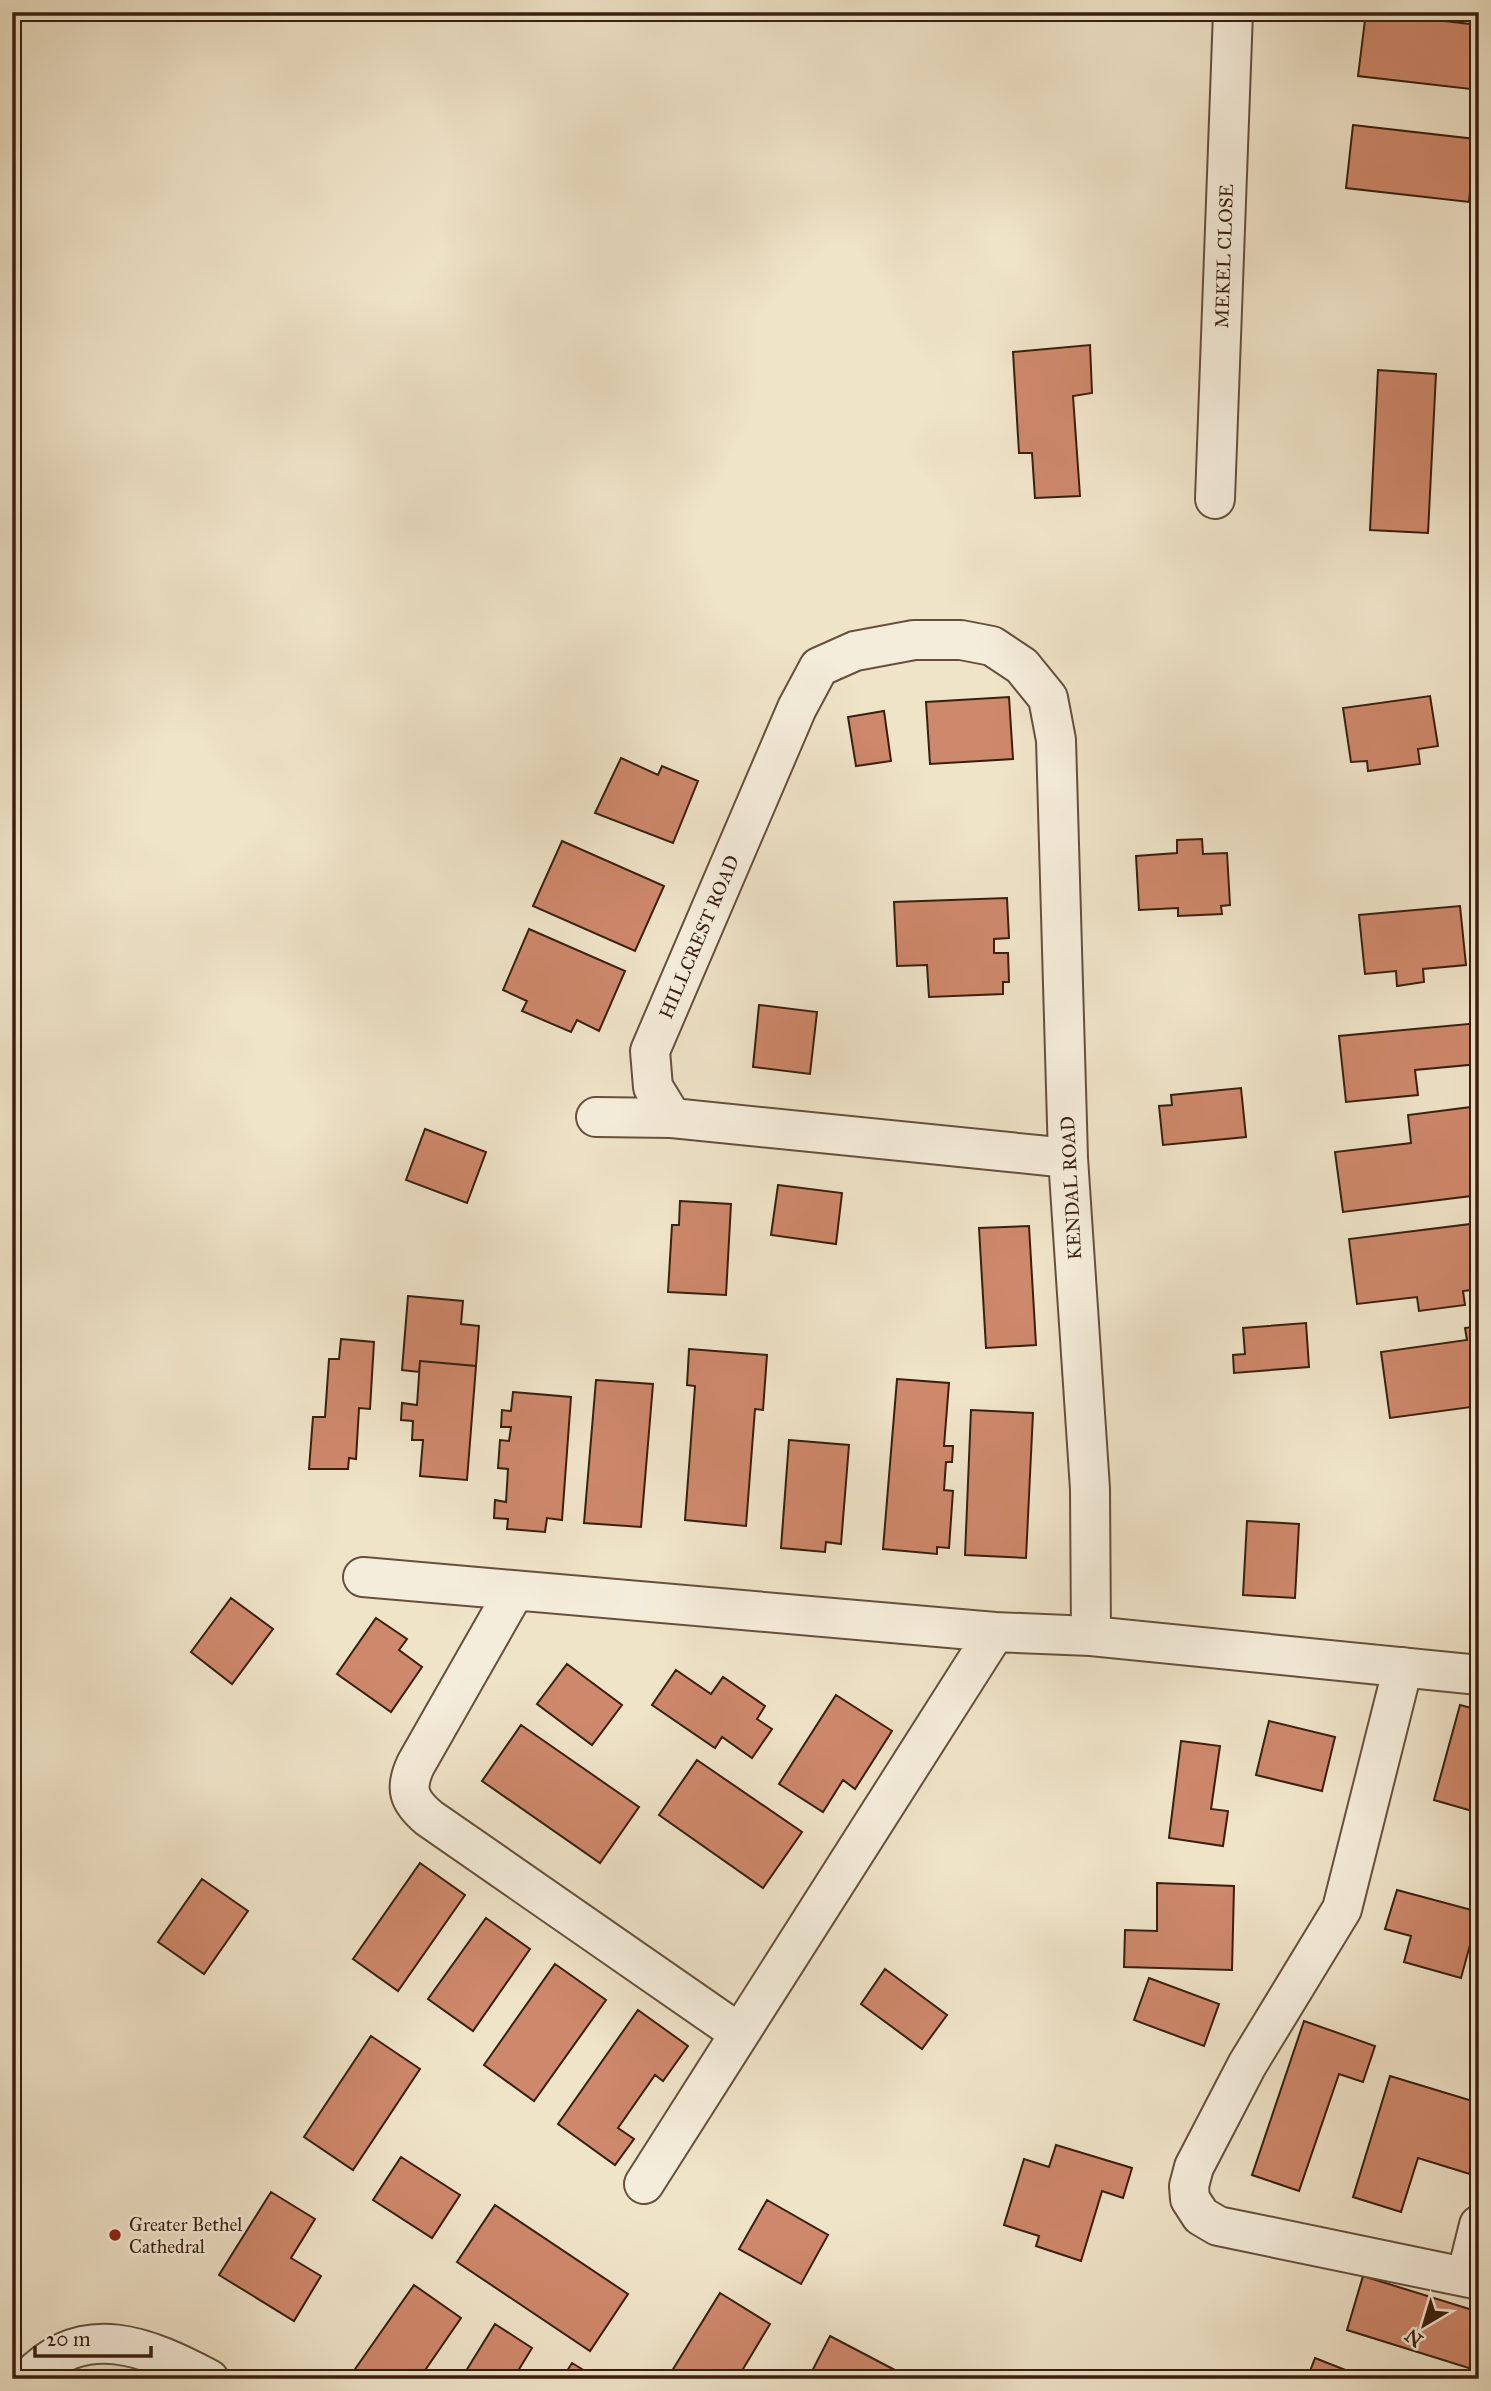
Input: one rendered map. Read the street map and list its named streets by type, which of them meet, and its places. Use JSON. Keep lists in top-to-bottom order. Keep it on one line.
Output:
{"streets":{"street":["MEKEL CLOSE","HILLCREST ROAD","KENDAL ROAD"]},"crossings":[["HILLCREST ROAD","KENDAL ROAD"]],"places":["Greater Bethel Cathedral"],"scale_bar":"20 m","north":"bottom left"}
